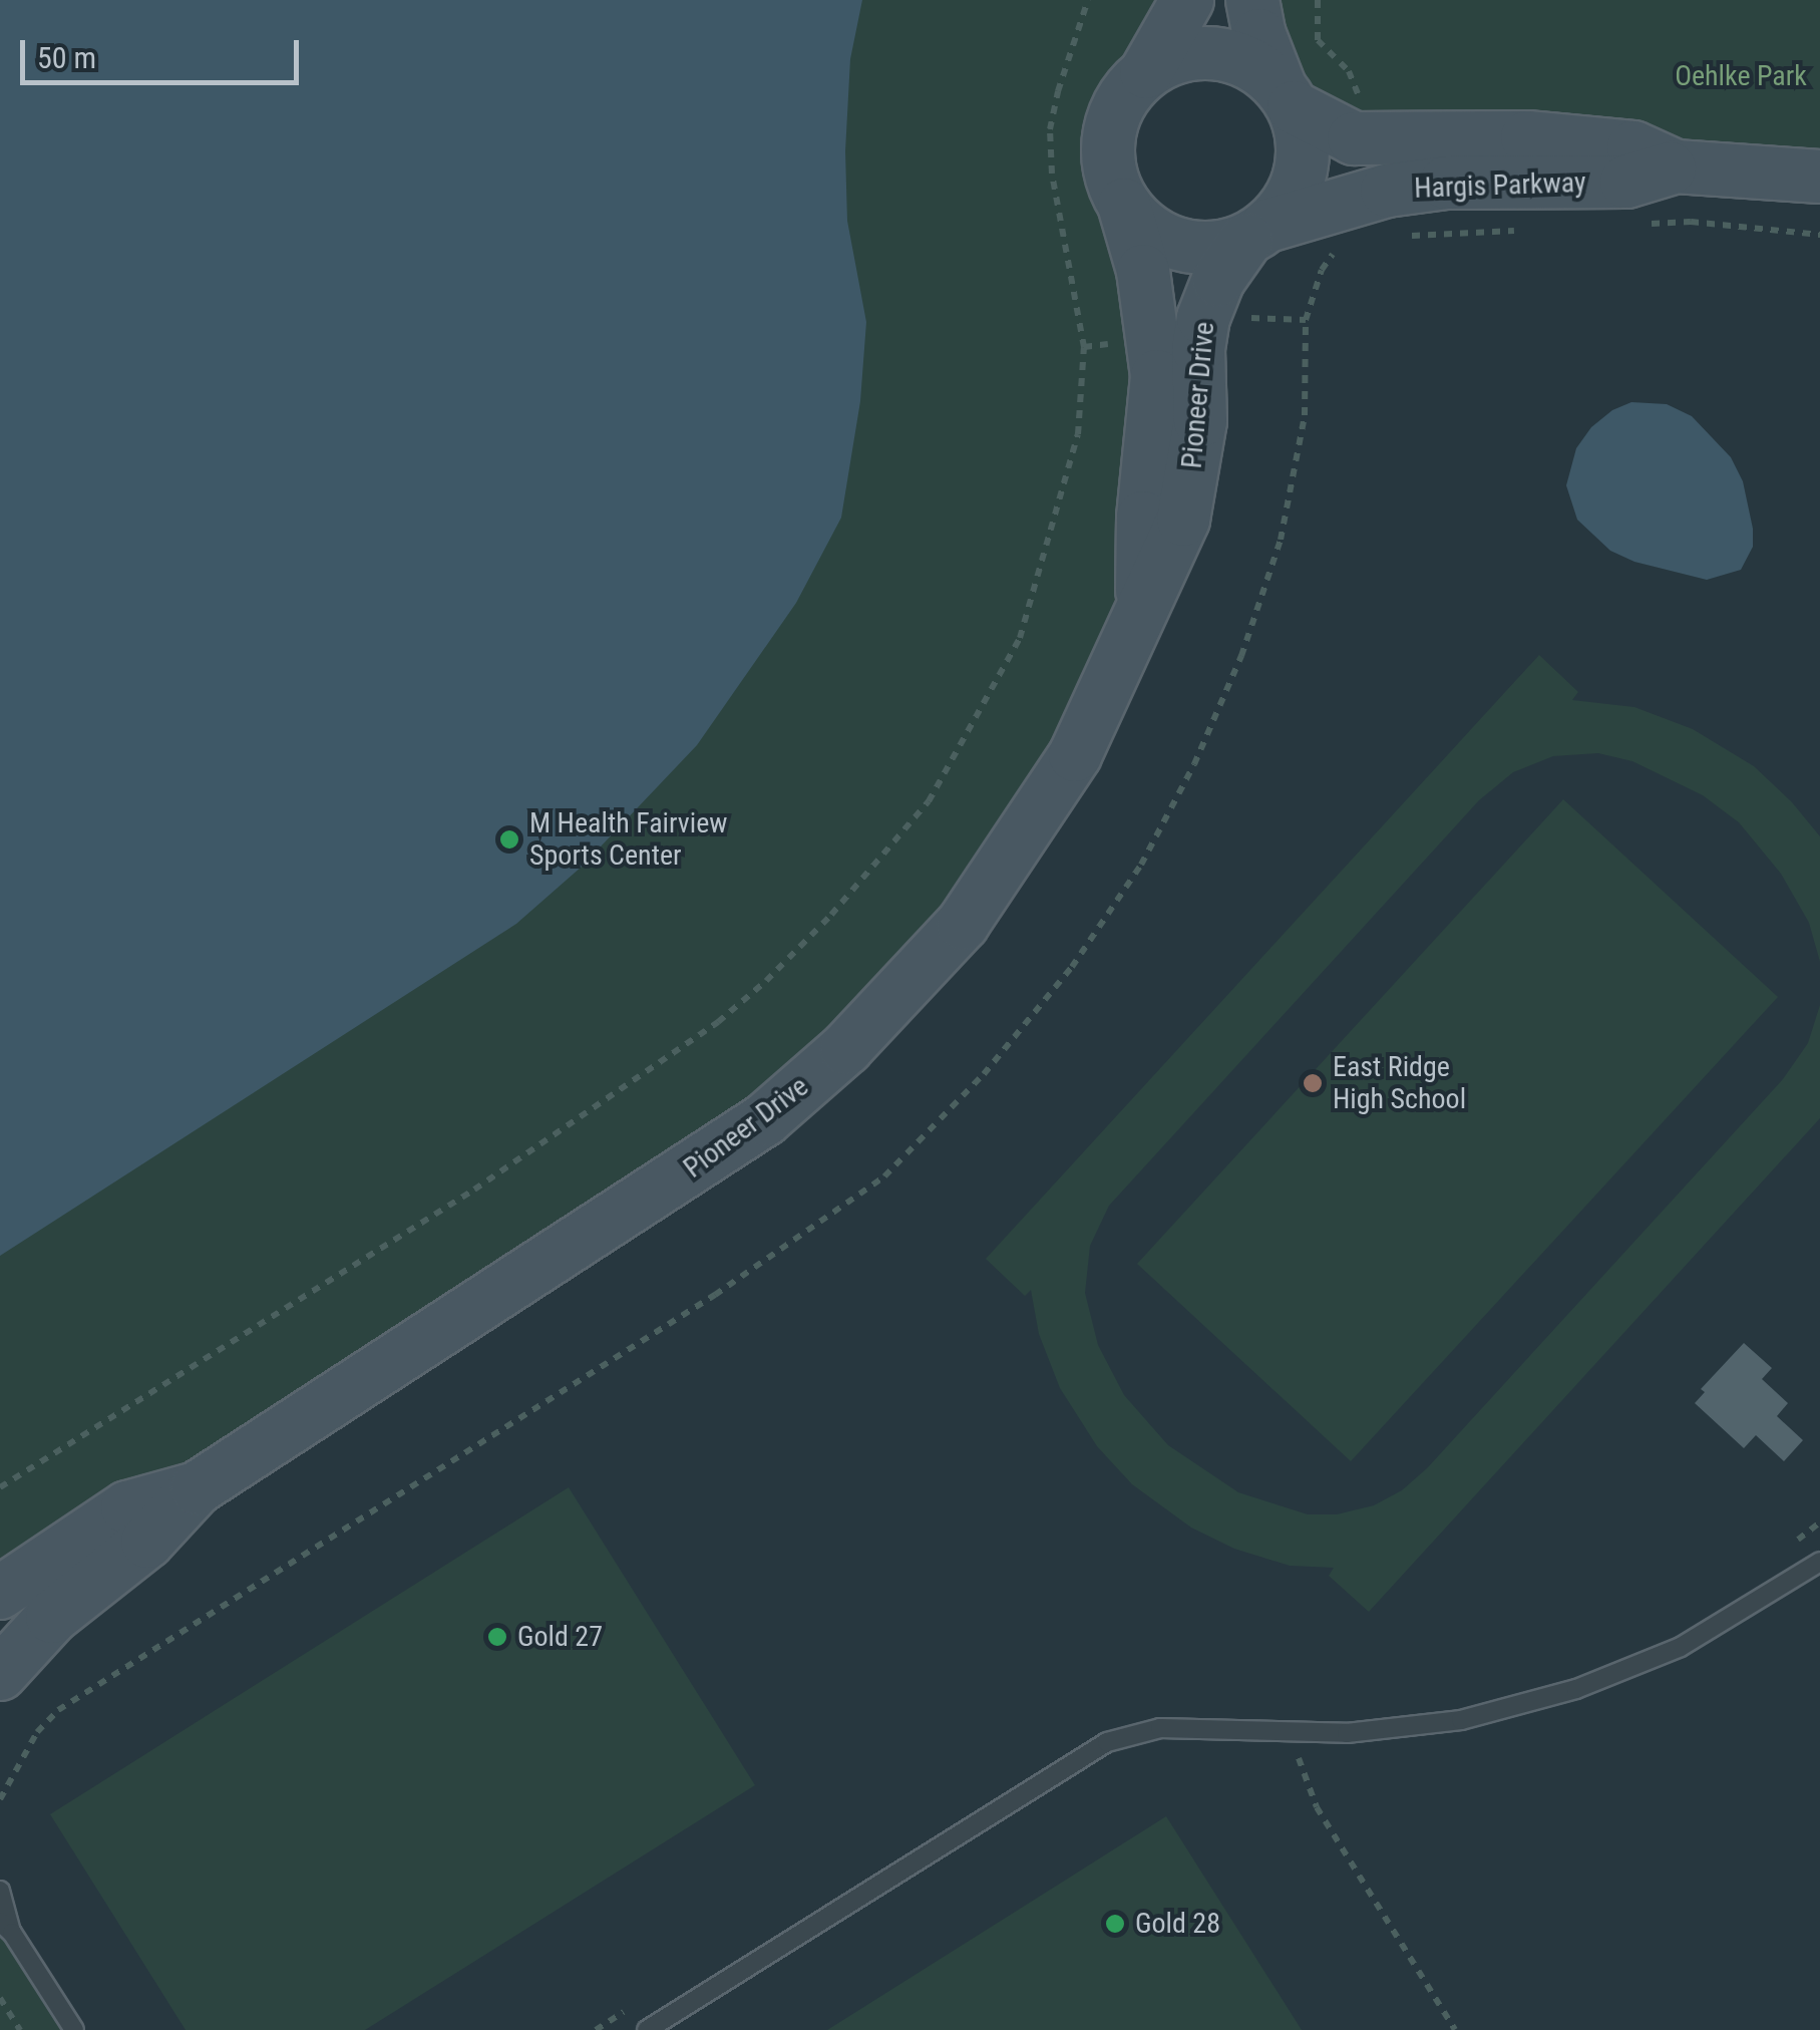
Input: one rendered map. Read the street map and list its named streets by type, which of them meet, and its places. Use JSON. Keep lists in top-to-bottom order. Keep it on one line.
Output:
{"streets":{"street":["Hargis Parkway","Pioneer Drive"]},"crossings":[["Hargis Parkway","Pioneer Drive"]],"parks":["Oehlke Park"],"places":["M Health Fairview Sports Center","East Ridge High School","Gold 27","Gold 28"],"scale_bar":"50 m"}
